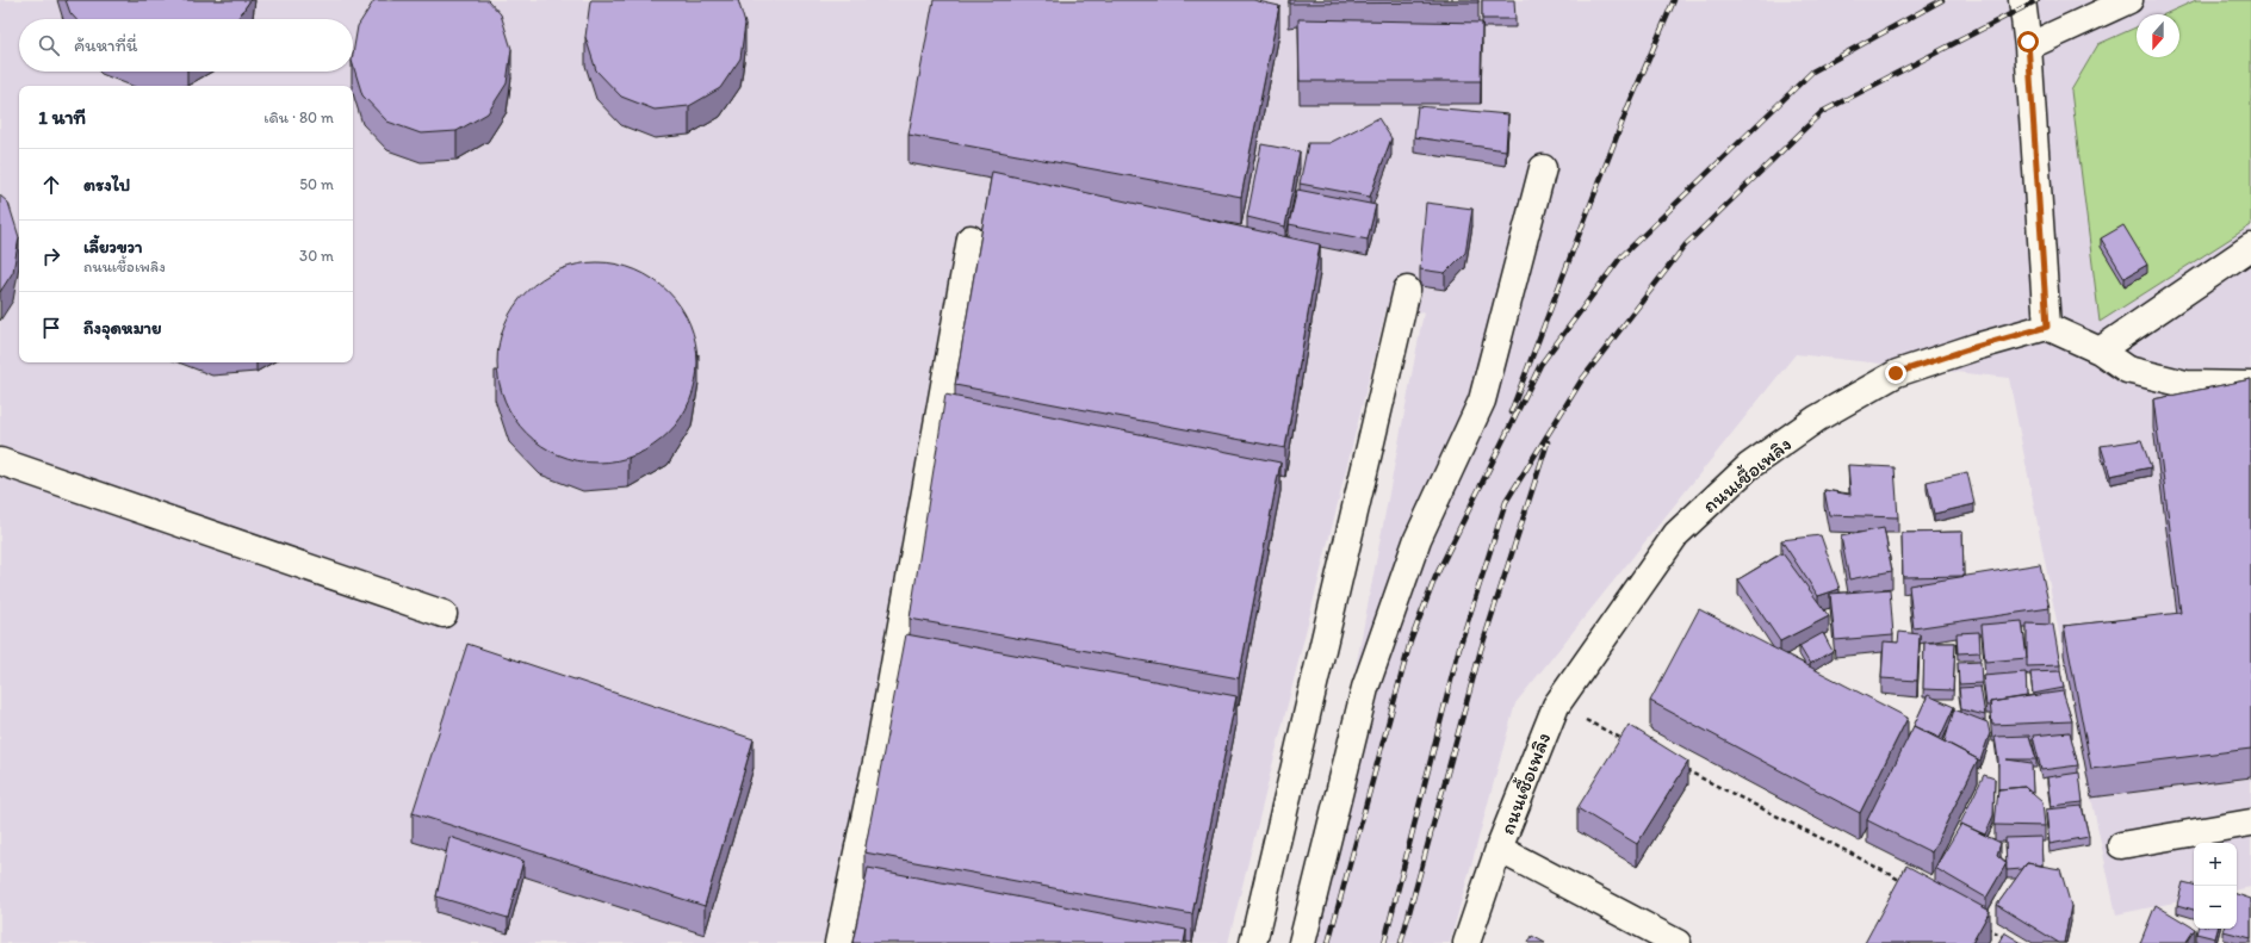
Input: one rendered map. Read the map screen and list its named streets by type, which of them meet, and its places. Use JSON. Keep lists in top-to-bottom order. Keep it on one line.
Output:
{"streets":{"street":["ถนนเชื้อเพลิง"]},"north":"bottom","page":{"search":"ค้นหาที่นี่","heading":["1 นาที","เดิน · 80 m"],"list":[["ตรงไป","50 m"],["เลี้ยวขวา","ถนนเชื้อเพลิง","30 m"],"ถึงจุดหมาย"],"map_buttons":["+","−"]}}
